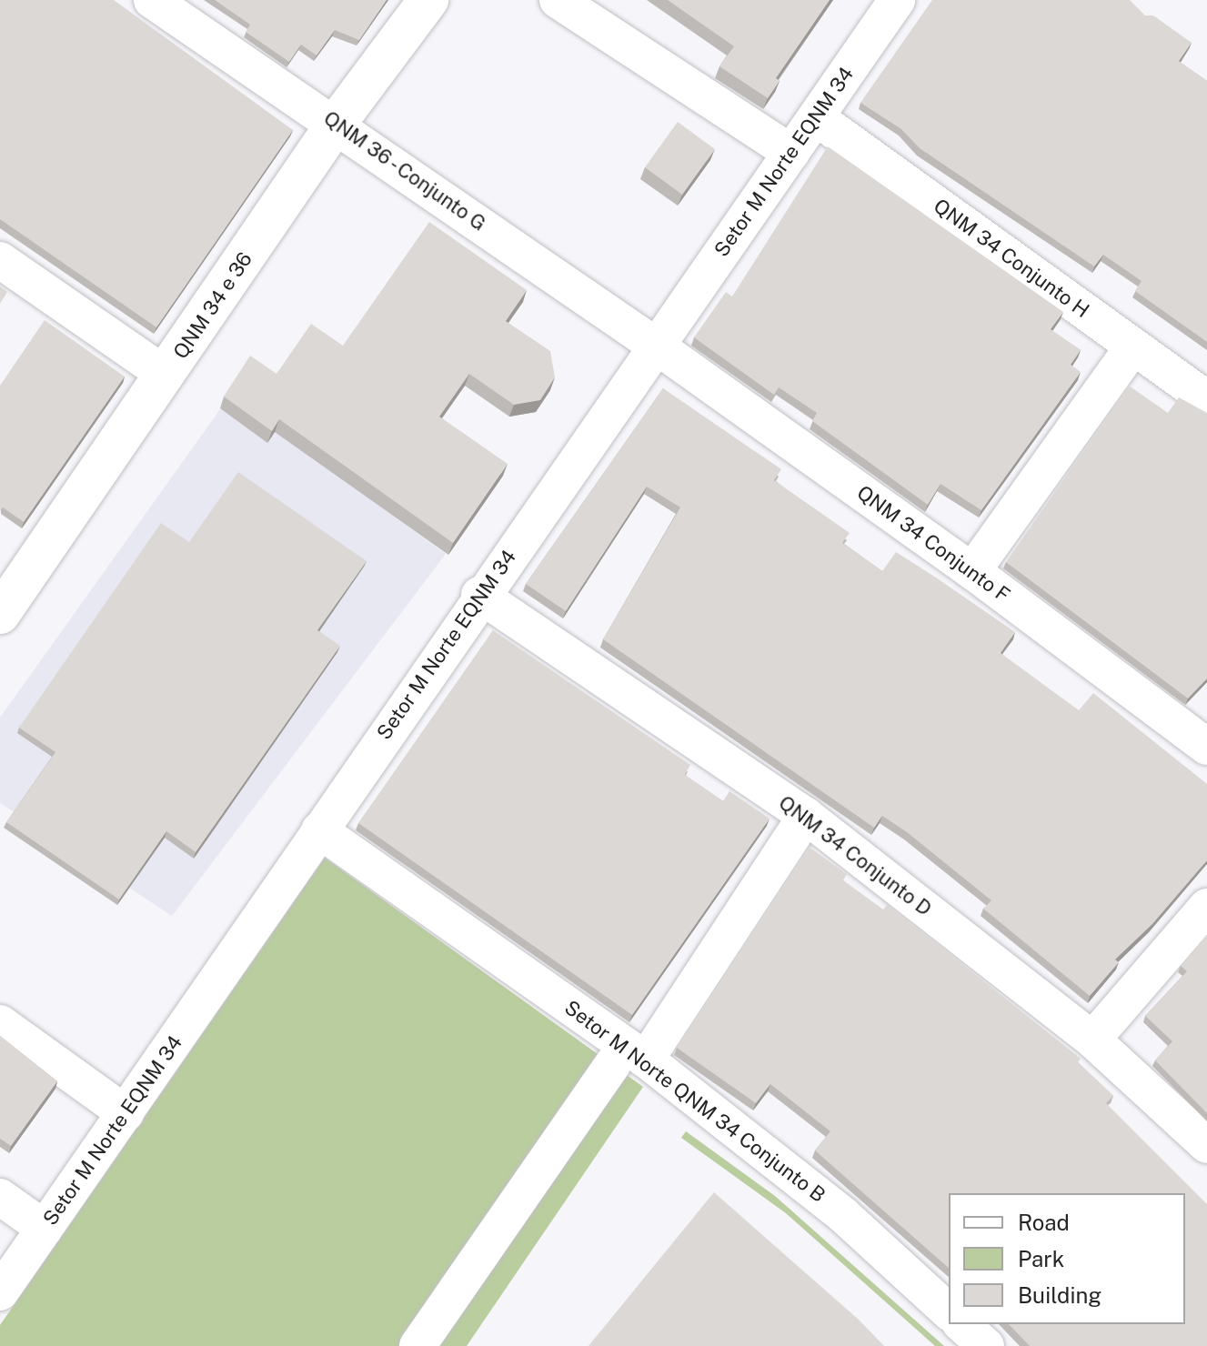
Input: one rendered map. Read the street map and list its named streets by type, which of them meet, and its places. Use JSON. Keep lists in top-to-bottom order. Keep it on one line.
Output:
{"streets":{"street":["Setor M Norte EQNM 34","QNM 36 - Conjunto G","QNM 34 Conjunto H","QNM 34 e 36","QNM 34 Conjunto F","QNM 34 Conjunto D","Setor M Norte QNM 34 Conjunto B"]},"crossings":[["Setor M Norte EQNM 34","QNM 36 - Conjunto G"],["Setor M Norte EQNM 34","QNM 34 Conjunto H"],["Setor M Norte EQNM 34","QNM 34 Conjunto F"],["Setor M Norte EQNM 34","QNM 34 Conjunto D"],["Setor M Norte EQNM 34","Setor M Norte QNM 34 Conjunto B"],["QNM 36 - Conjunto G","QNM 34 e 36"],["QNM 36 - Conjunto G","QNM 34 Conjunto F"]],"legend":["Road","Park","Building"]}
